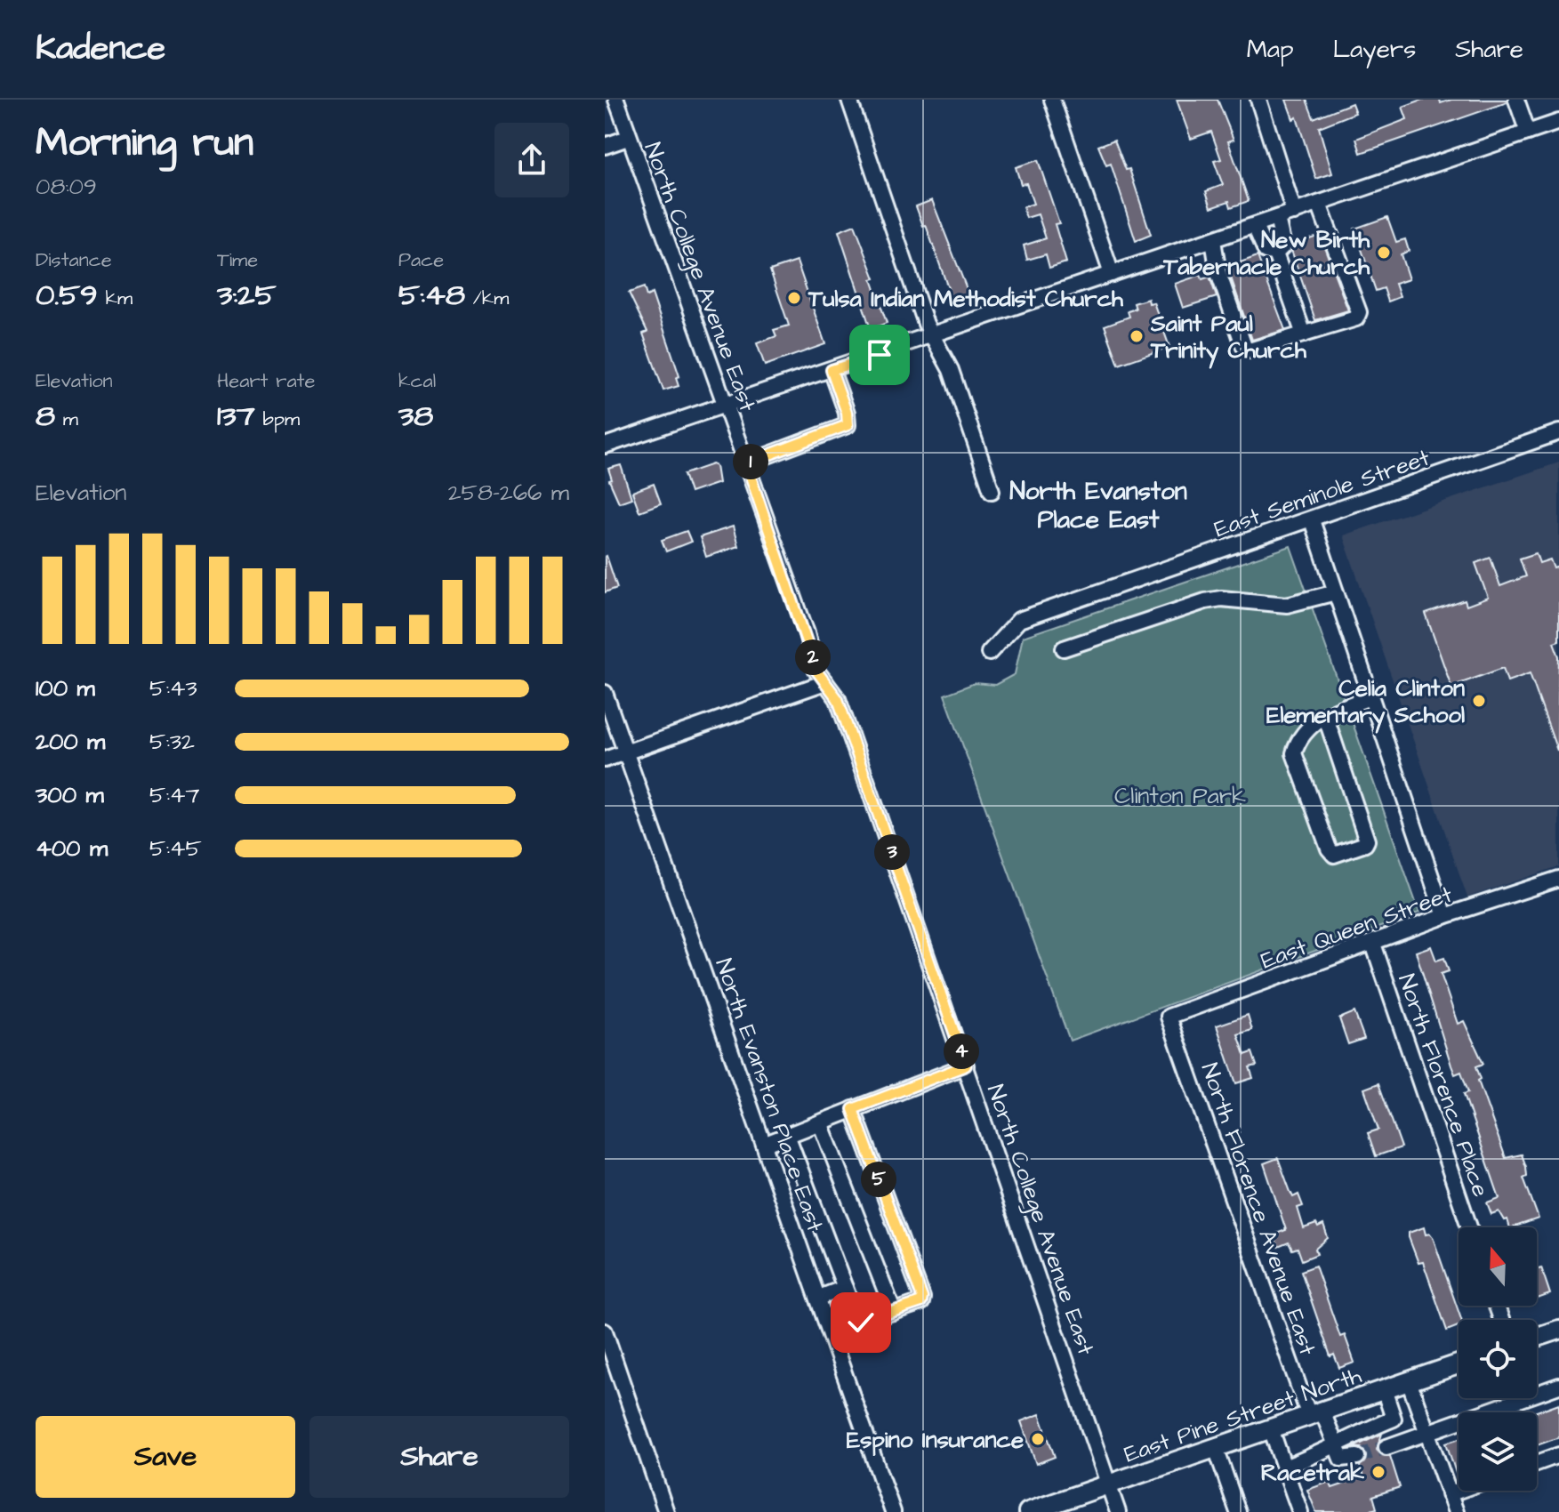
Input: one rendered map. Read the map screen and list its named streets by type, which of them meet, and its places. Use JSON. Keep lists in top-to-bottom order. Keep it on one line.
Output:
{"streets":{"main road":["East Pine Street North"],"street":["North College Avenue East","East Seminole Street","East Queen Street","North Florence Place","North Evanston Place East","North Florence Avenue East"]},"crossings":[["North College Avenue East","East Pine Street North"],["East Queen Street","North Florence Place"],["East Queen Street","North Florence Avenue East"],["North Florence Avenue East","East Pine Street North"]],"districts":["North Evanston Place East"],"parks":["Clinton Park"],"places":["New Birth Tabernacle Church","Tulsa Indian Methodist Church","Saint Paul Trinity Church","Celia Clinton Elementary School","Espino Insurance","Racetrak"],"north":"top","page":{"header":"Kadence","nav":["Map","Layers","Share"],"heading":["Morning run","08:09"],"stats":[["Distance","0.59 km"],["Time","3:25"],["Pace","5:48 /km"],["Elevation","8 m"],["Heart rate","137 bpm"],["kcal","38"]],"pins":["1","2","3","4","5"],"chart":["Elevation","258–266 m"],"list":[{"name":"100 m","note":"5:43"},{"name":"200 m","note":"5:32"},{"name":"300 m","note":"5:47"},{"name":"400 m","note":"5:45"}],"buttons":["Save","Share"]}}
